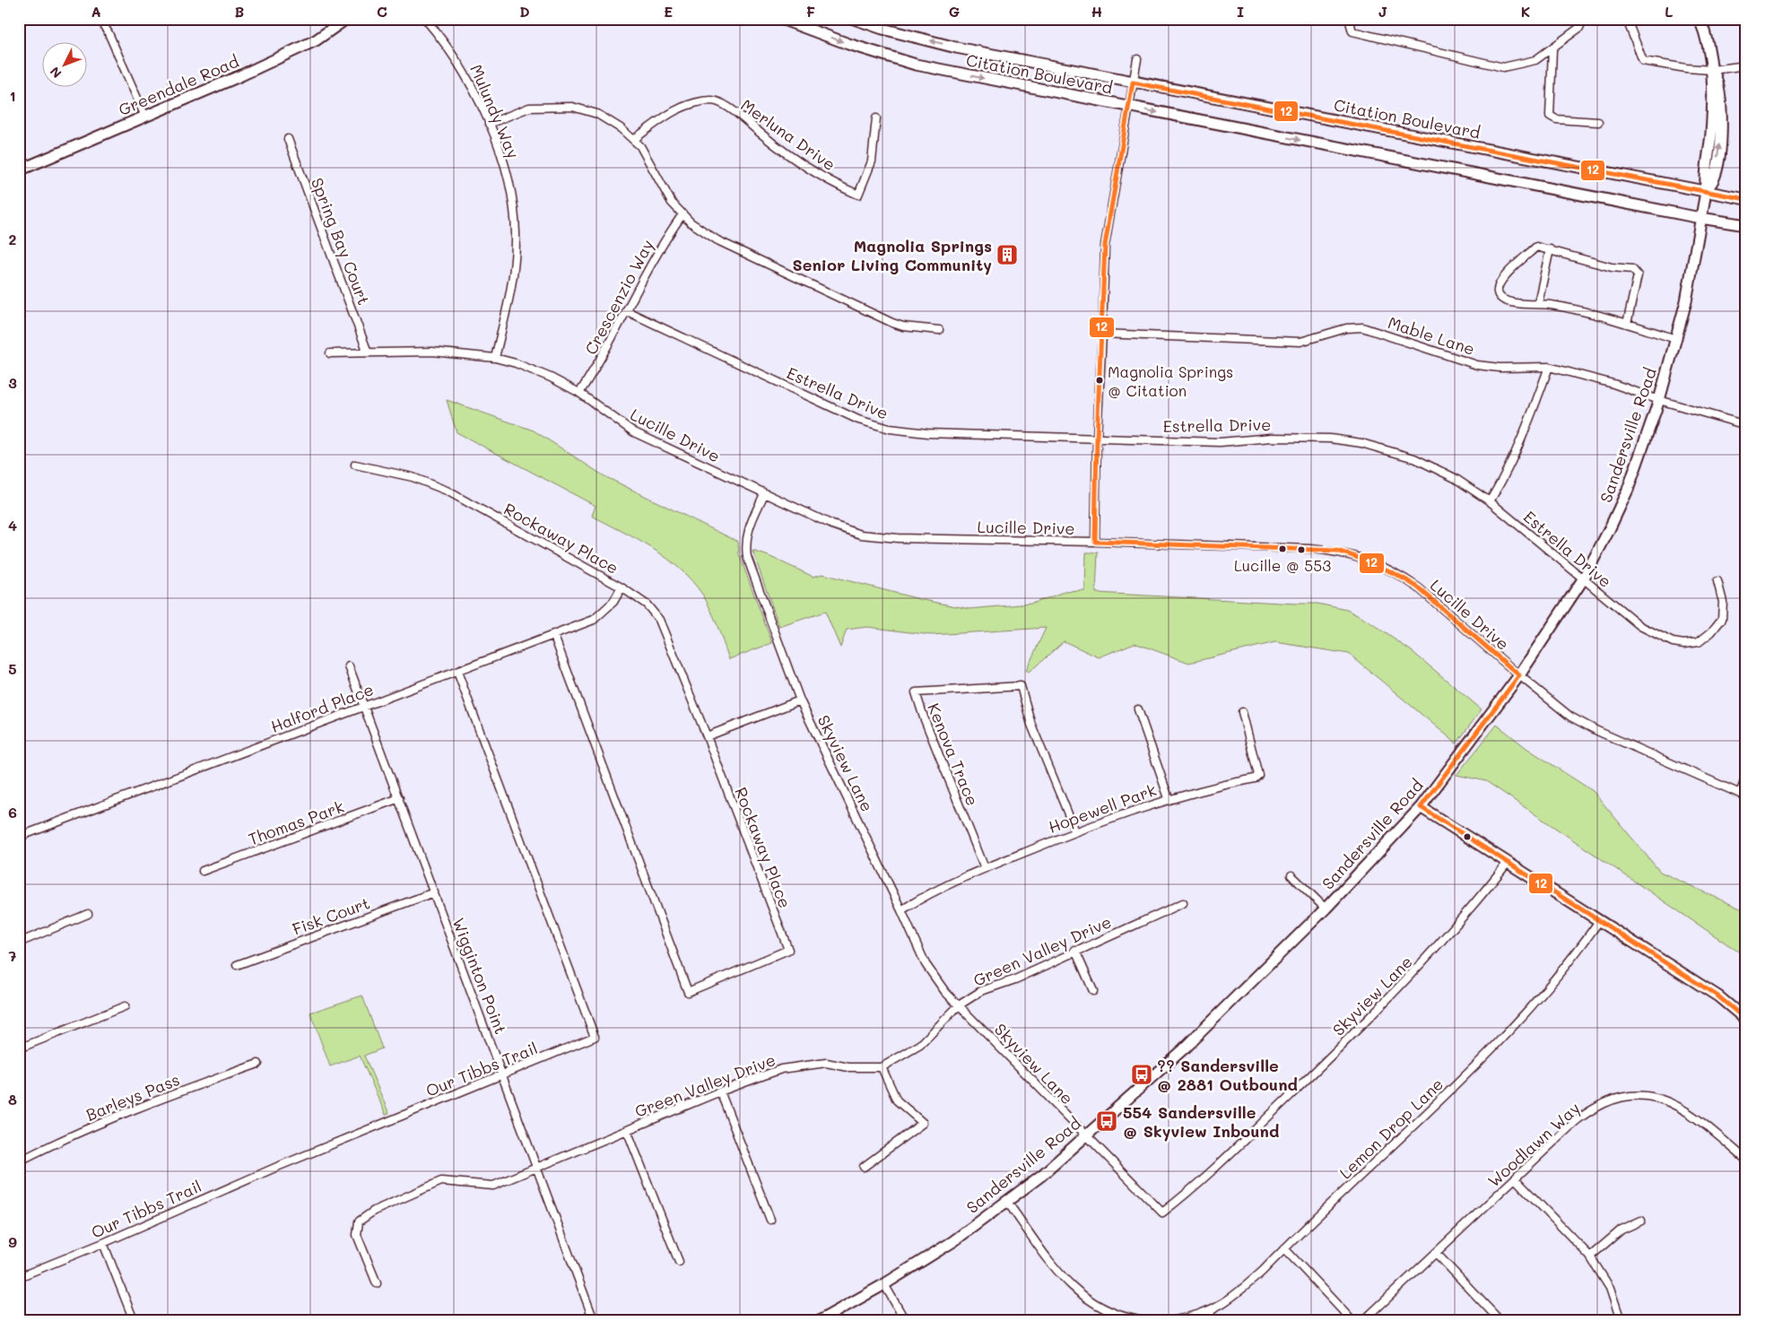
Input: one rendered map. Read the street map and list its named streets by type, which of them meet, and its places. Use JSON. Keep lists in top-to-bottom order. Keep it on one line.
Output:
{"streets":{"street":["Citation Boulevard","Greendale Road","Mulundy Way","Merluna Drive","Spring Bay Court","Crescenzio Way","Mable Lane","Estrella Drive","Lucille Drive","Sandersville Road","Rockaway Place","Halford Place","Kenova Trace","Skyview Lane","Hopewell Park","Thomas Park","Fisk Court","Green Valley Drive","Wigginton Point","Our Tibbs Trail","Barleys Pass","Lemon Drop Lane","Woodlawn Way"]},"crossings":[["Citation Boulevard","Sandersville Road"],["Mulundy Way","Lucille Drive"],["Spring Bay Court","Lucille Drive"],["Crescenzio Way","Estrella Drive"],["Crescenzio Way","Lucille Drive"],["Mable Lane","Sandersville Road"],["Estrella Drive","Sandersville Road"],["Lucille Drive","Sandersville Road"],["Lucille Drive","Skyview Lane"],["Sandersville Road","Skyview Lane"],["Rockaway Place","Halford Place"],["Halford Place","Wigginton Point"],["Halford Place","Our Tibbs Trail"],["Kenova Trace","Hopewell Park"],["Skyview Lane","Hopewell Park"],["Skyview Lane","Green Valley Drive"],["Thomas Park","Wigginton Point"],["Fisk Court","Wigginton Point"],["Green Valley Drive","Wigginton Point"],["Wigginton Point","Our Tibbs Trail"]],"places":{"building":["Magnolia Springs Senior Living Community"],"other":["Magnolia Springs @ Citation","Lucille @ 553"],"bus stop":["?? Sandersville @ 2881 Outbound","554 Sandersville @ Skyview Inbound"]},"lines":["transit line 12"],"north":"bottom left","grid":{"columns":["A","B","C","D","E","F","G","H","I","J","K","L"],"rows":["1","2","3","4","5","6","7","8","9"]}}
